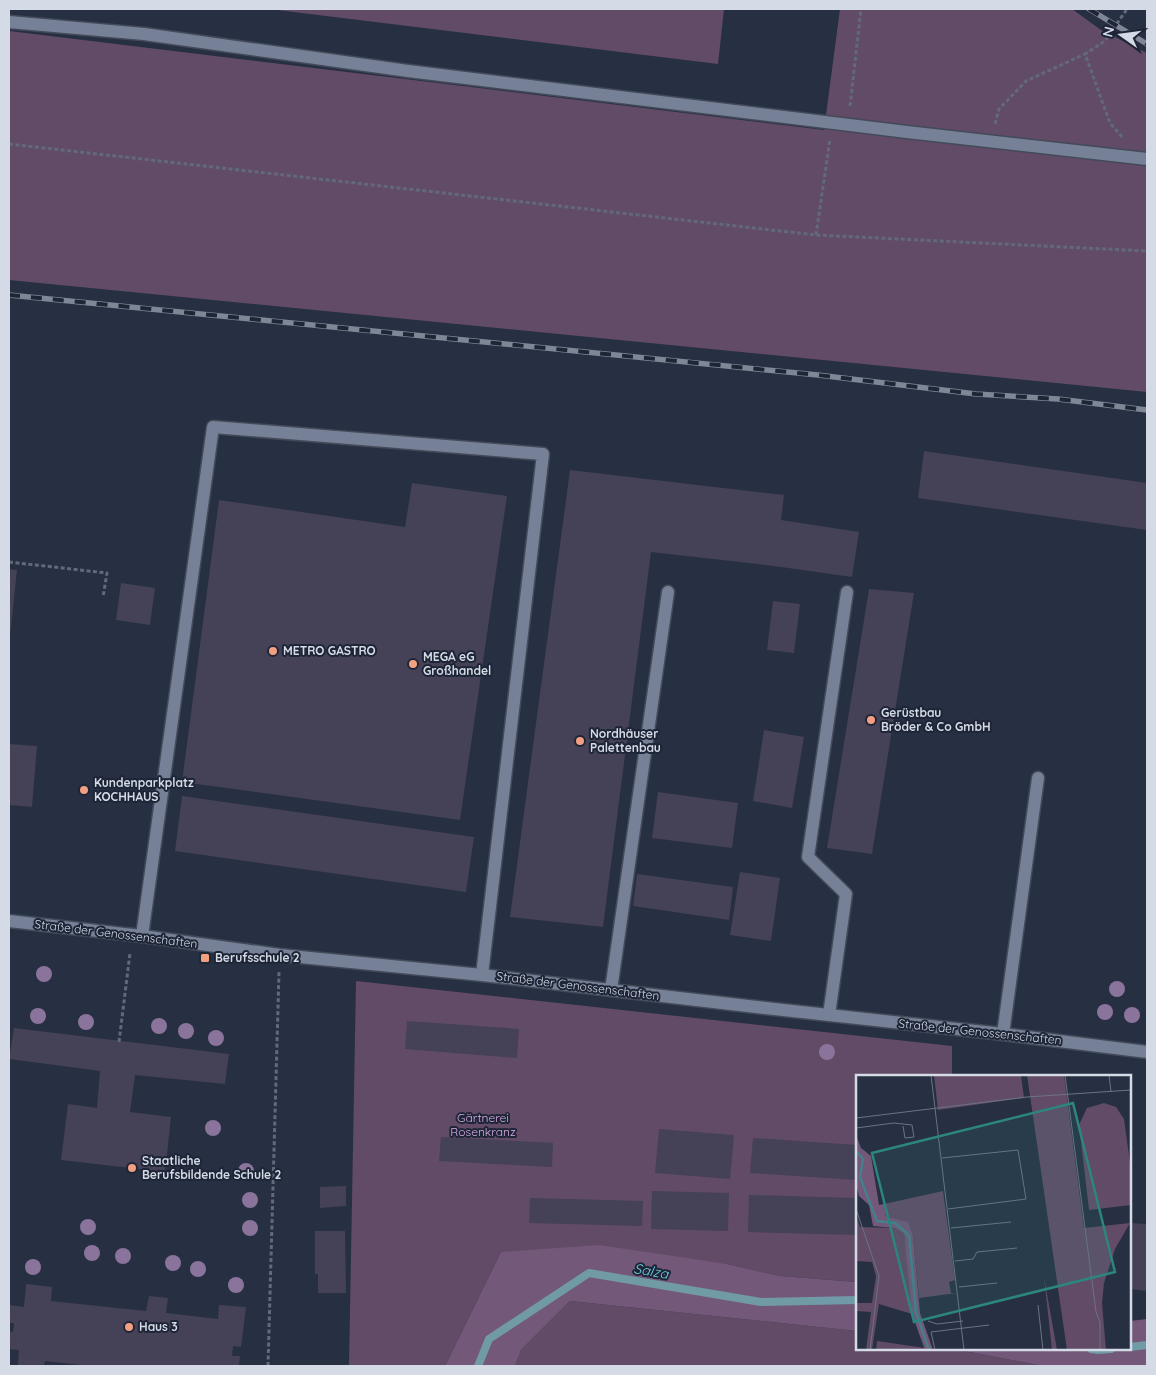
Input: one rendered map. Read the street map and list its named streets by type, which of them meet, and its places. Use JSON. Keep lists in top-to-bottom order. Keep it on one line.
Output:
{"streets":{"street":["Straße der Genossenschaften"]},"water":["Salza"],"parks":["Gärtnerei Rosenkranz"],"places":{"other":["METRO GASTRO","MEGA eG Großhandel","Gerüstbau Bröder & Co GmbH","Nordhäuser Palettenbau","Kundenparkplatz KOCHHAUS","Staatliche Berufsbildende Schule 2","Haus 3"],"transit":["Berufsschule 2"]},"north":"left"}
